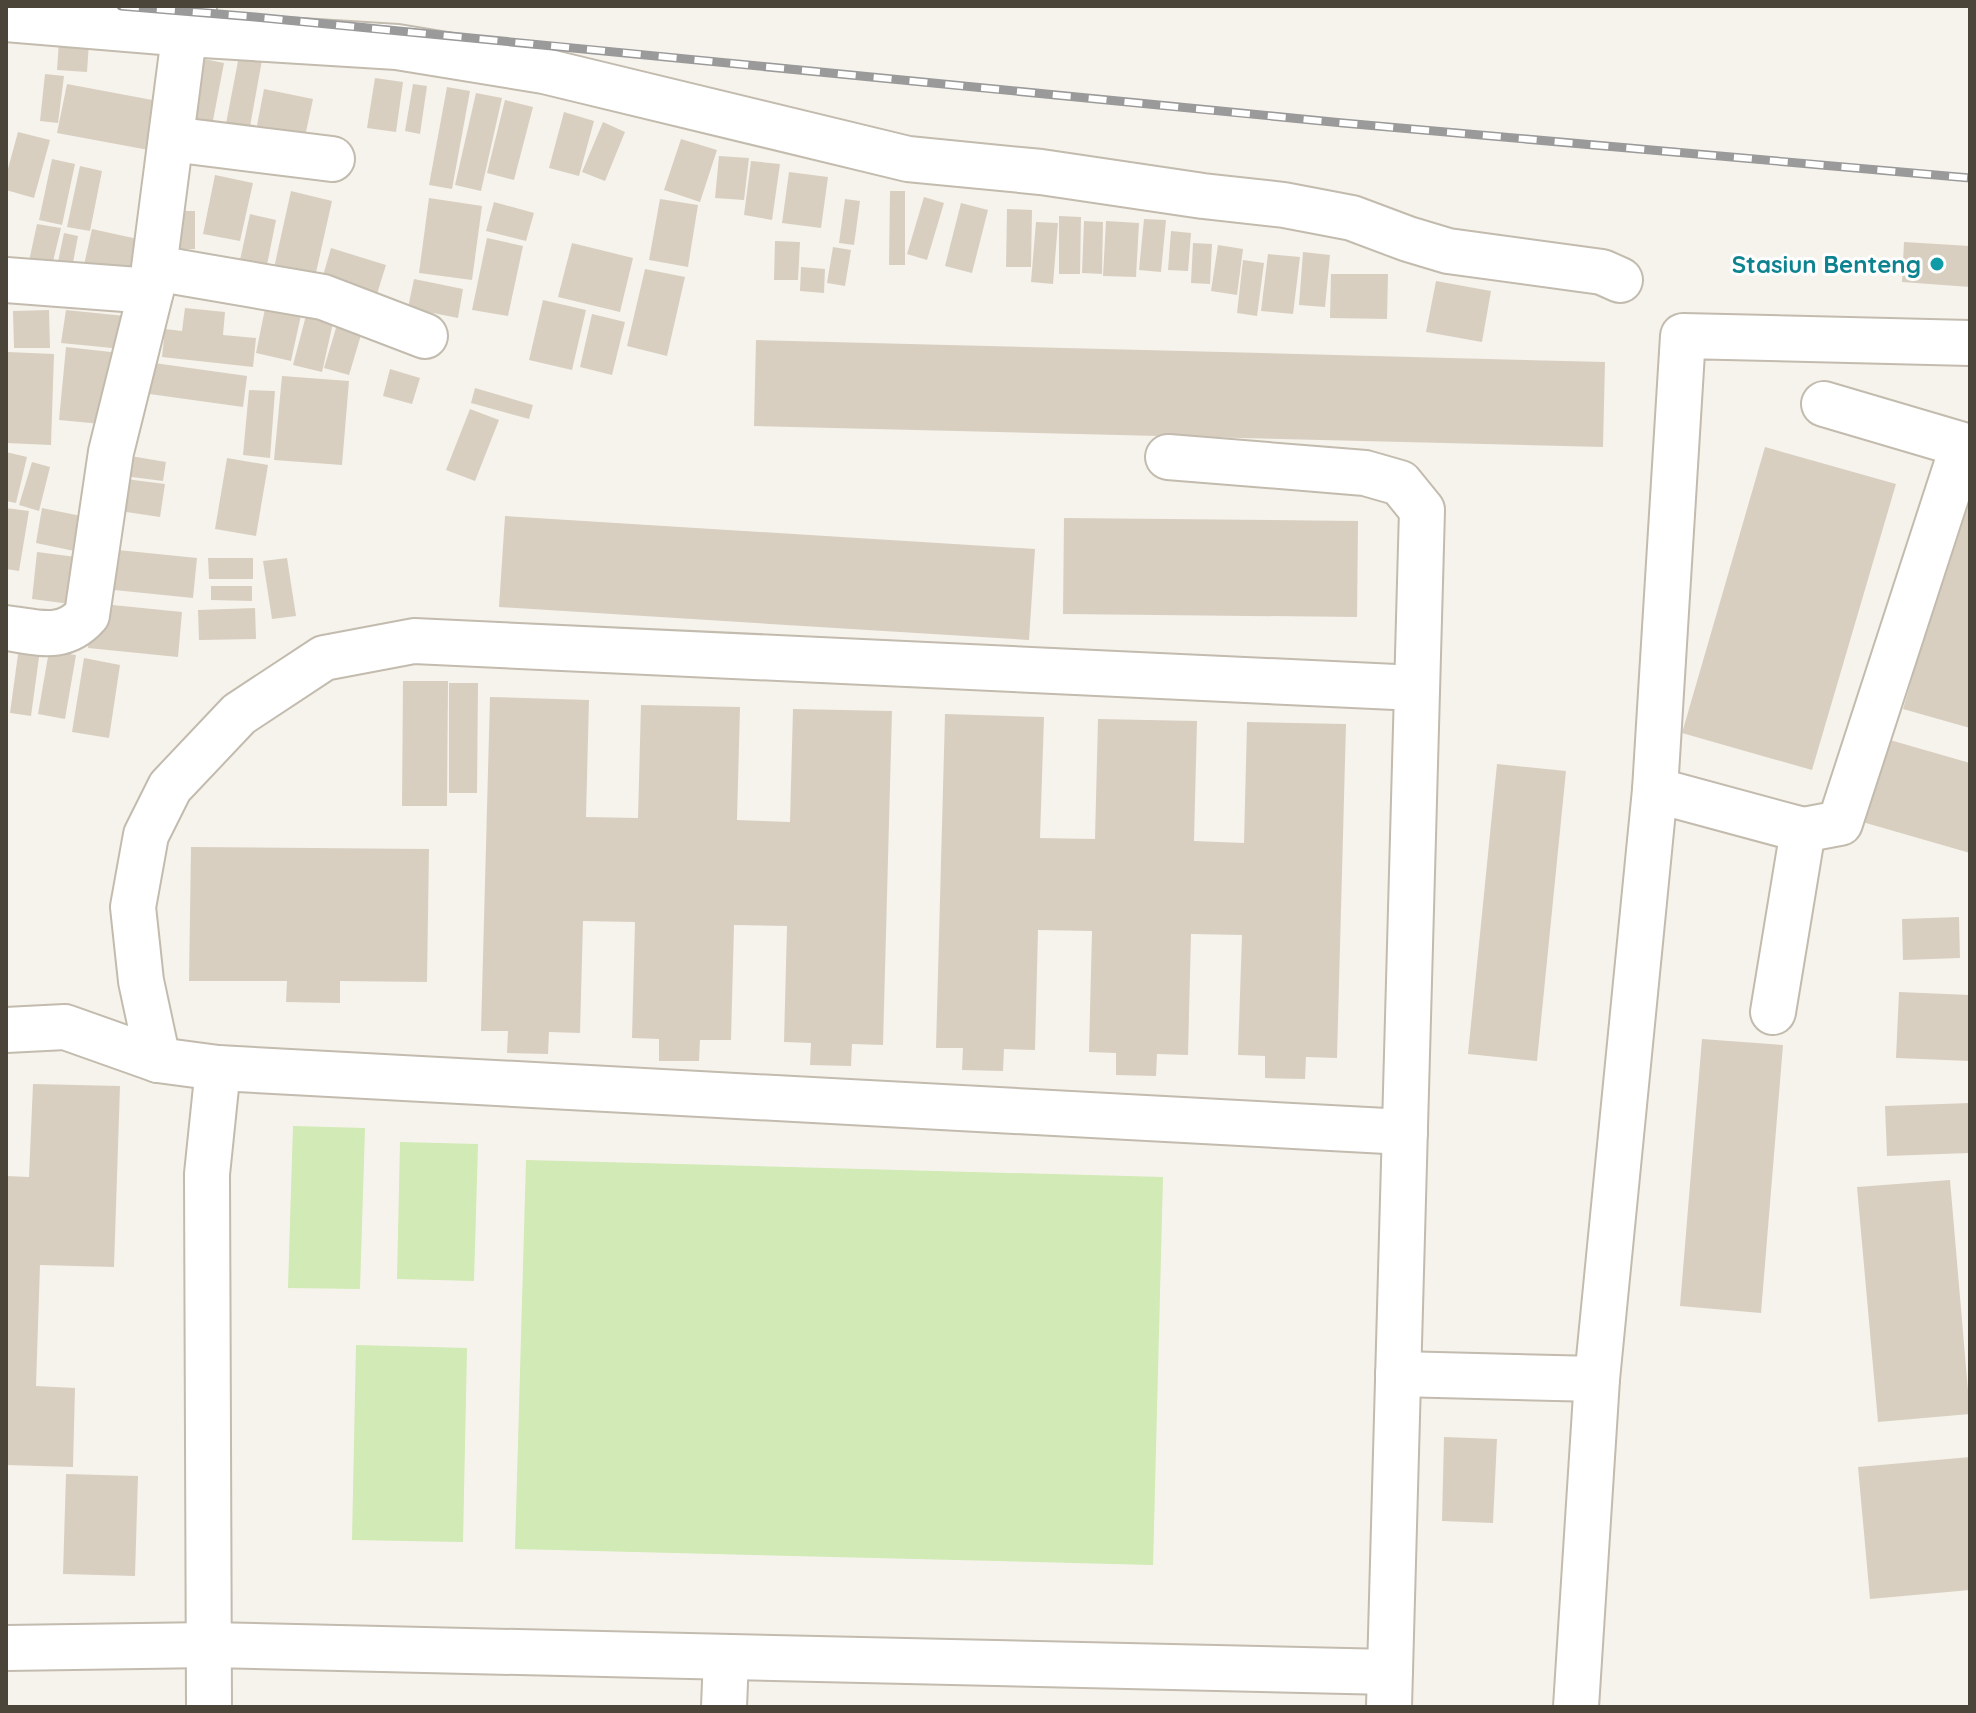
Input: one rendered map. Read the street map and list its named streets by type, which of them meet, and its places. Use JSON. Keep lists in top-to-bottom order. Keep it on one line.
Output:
{"places":["Stasiun Benteng"]}
